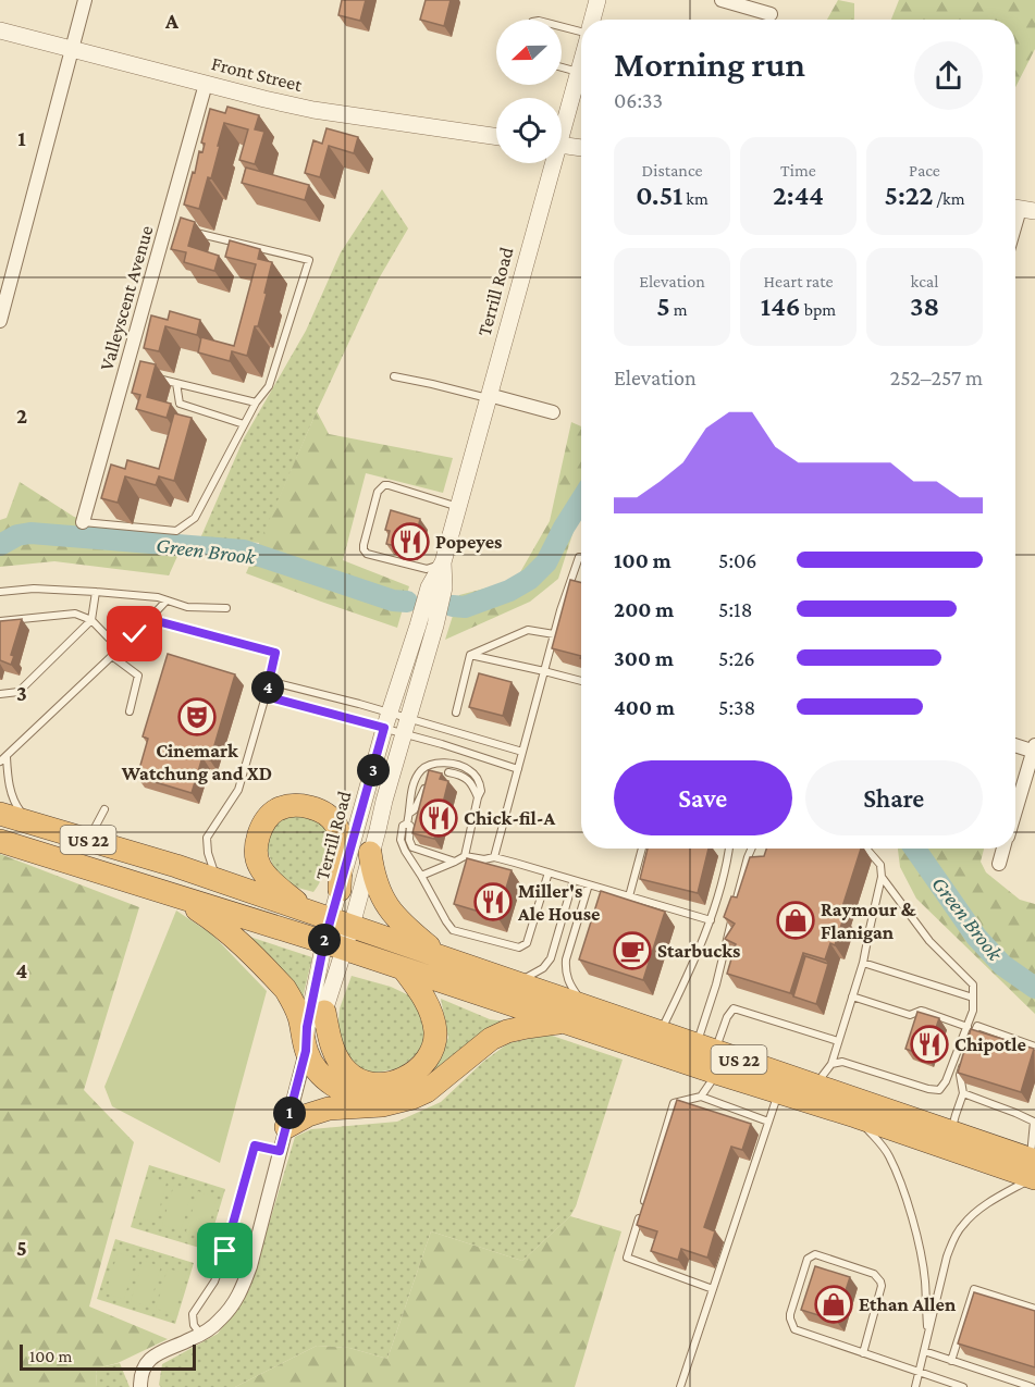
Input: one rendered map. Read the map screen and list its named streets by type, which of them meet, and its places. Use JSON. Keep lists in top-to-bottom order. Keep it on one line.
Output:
{"streets":{"highway":["US 22"],"street":["Front Street","Terrill Road","Valleyscent Avenue"]},"crossings":[["Front Street","Valleyscent Avenue"],["Terrill Road","US 22"]],"water":["Green Brook"],"places":{"restaurant":["Popeyes","Chick-fil-A","Miller's Ale House","Chipotle"],"theatre":["Cinemark Watchung and XD"],"shop":["Raymour & Flanigan","Ethan Allen"],"cafe":["Starbucks"]},"scale_bar":"100 m","north":"left","page":{"heading":["Morning run","06:33"],"stats":[["Distance","0.51 km"],["Time","2:44"],["Pace","5:22 /km"],["Elevation","5 m"],["Heart rate","146 bpm"],["kcal","38"]],"chart":["Elevation","252–257 m"],"list":[{"name":"100 m","note":"5:06"},{"name":"200 m","note":"5:18"},{"name":"300 m","note":"5:26"},{"name":"400 m","note":"5:38"}],"pins":["4","3","2","1"],"buttons":["Save","Share"],"scale":"100 m"},"grid":{"columns":["A"],"rows":["1","2","3","4","5"]}}
